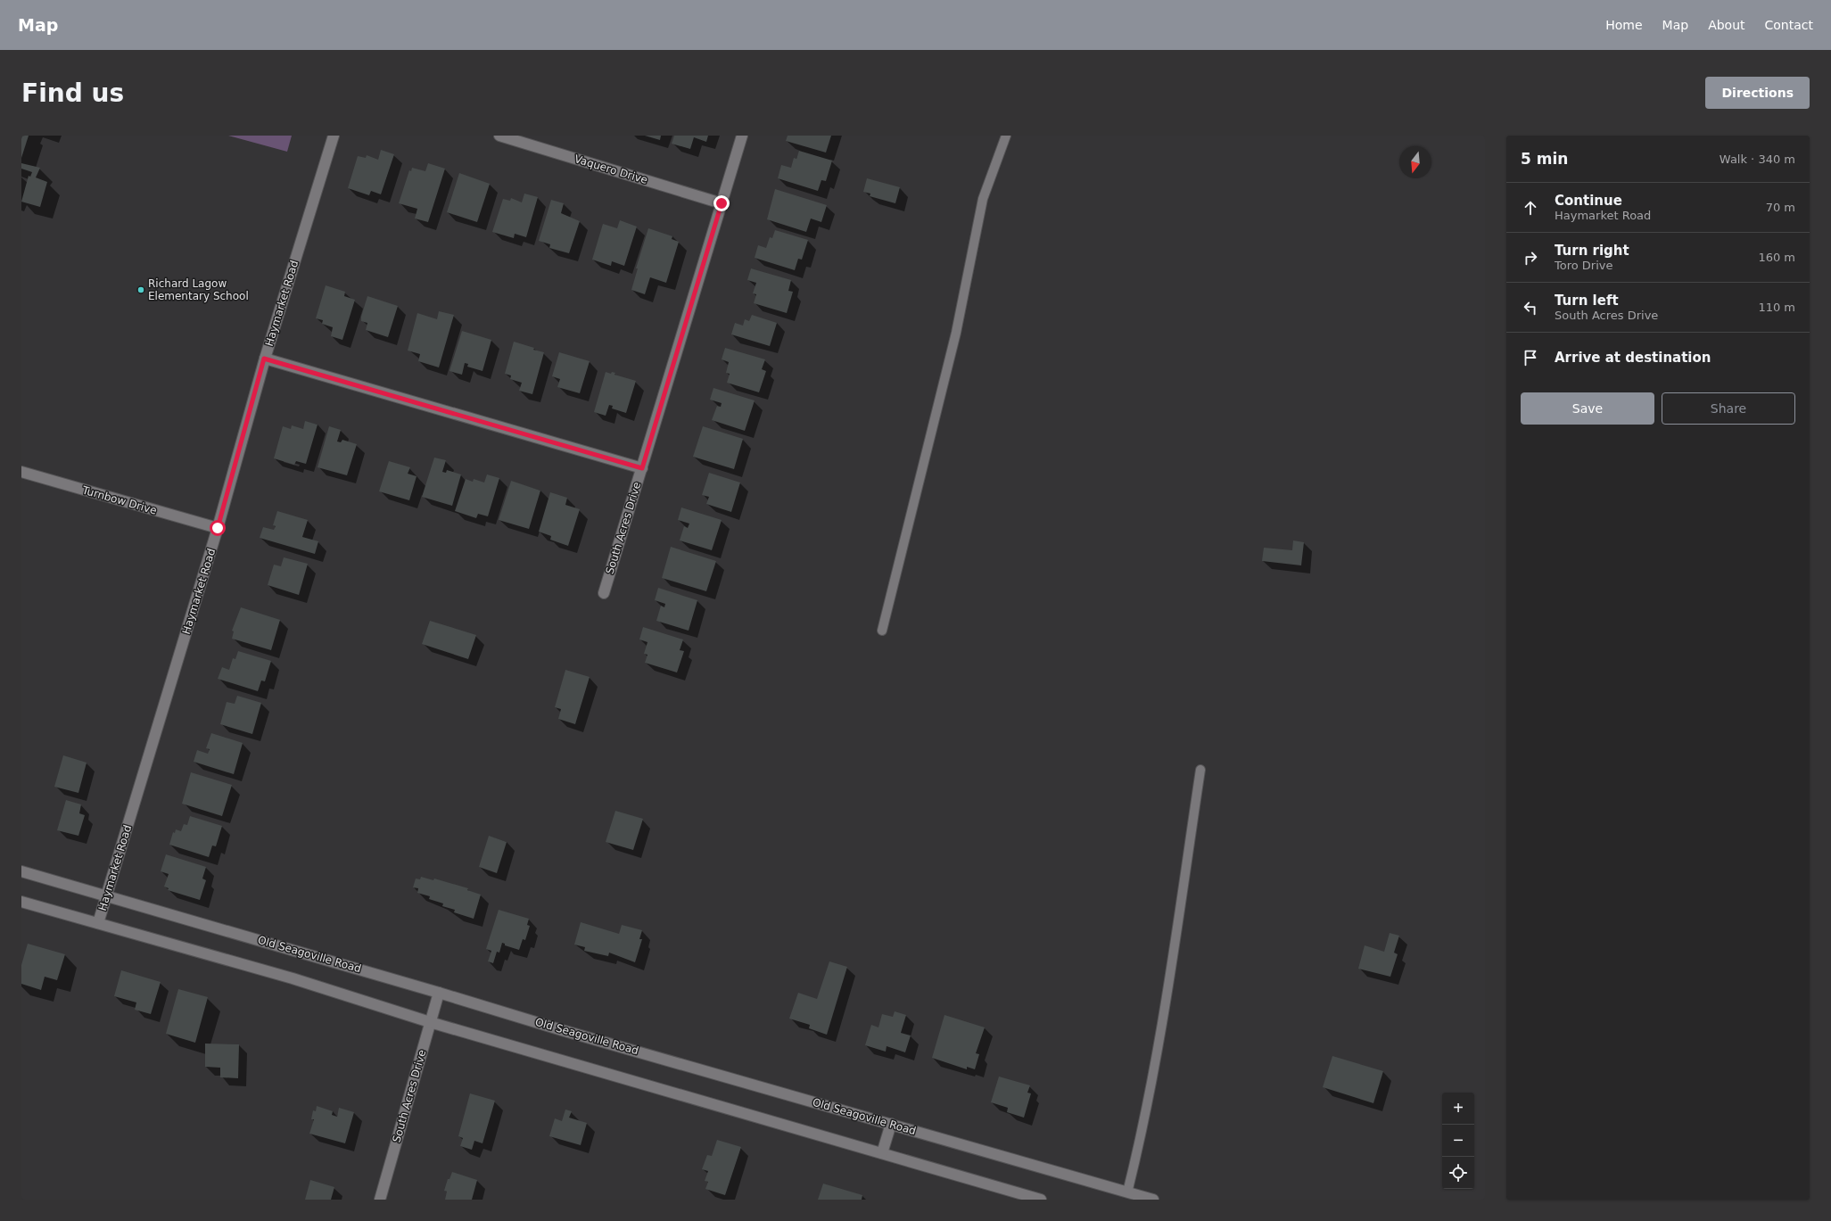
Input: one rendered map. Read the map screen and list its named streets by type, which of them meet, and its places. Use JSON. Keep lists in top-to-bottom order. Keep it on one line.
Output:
{"streets":{"street":["Vaquero Drive","Haymarket Road","Turnbow Drive","South Acres Drive","Old Seagoville Road"]},"crossings":[["Vaquero Drive","South Acres Drive"],["Haymarket Road","Turnbow Drive"],["Haymarket Road","Old Seagoville Road"],["South Acres Drive","Old Seagoville Road"]],"places":["Richard Lagow Elementary School"],"north":"bottom","page":{"header":"Map","nav":["Home","Map","About","Contact"],"buttons":["Directions",["Save","Share"]],"title":"Find us","heading":["5 min","Walk · 340 m"],"list":[["Continue","Haymarket Road","70 m"],["Turn right","Toro Drive","160 m"],["Turn left","South Acres Drive","110 m"],"Arrive at destination"],"map_buttons":["+","−"]}}
